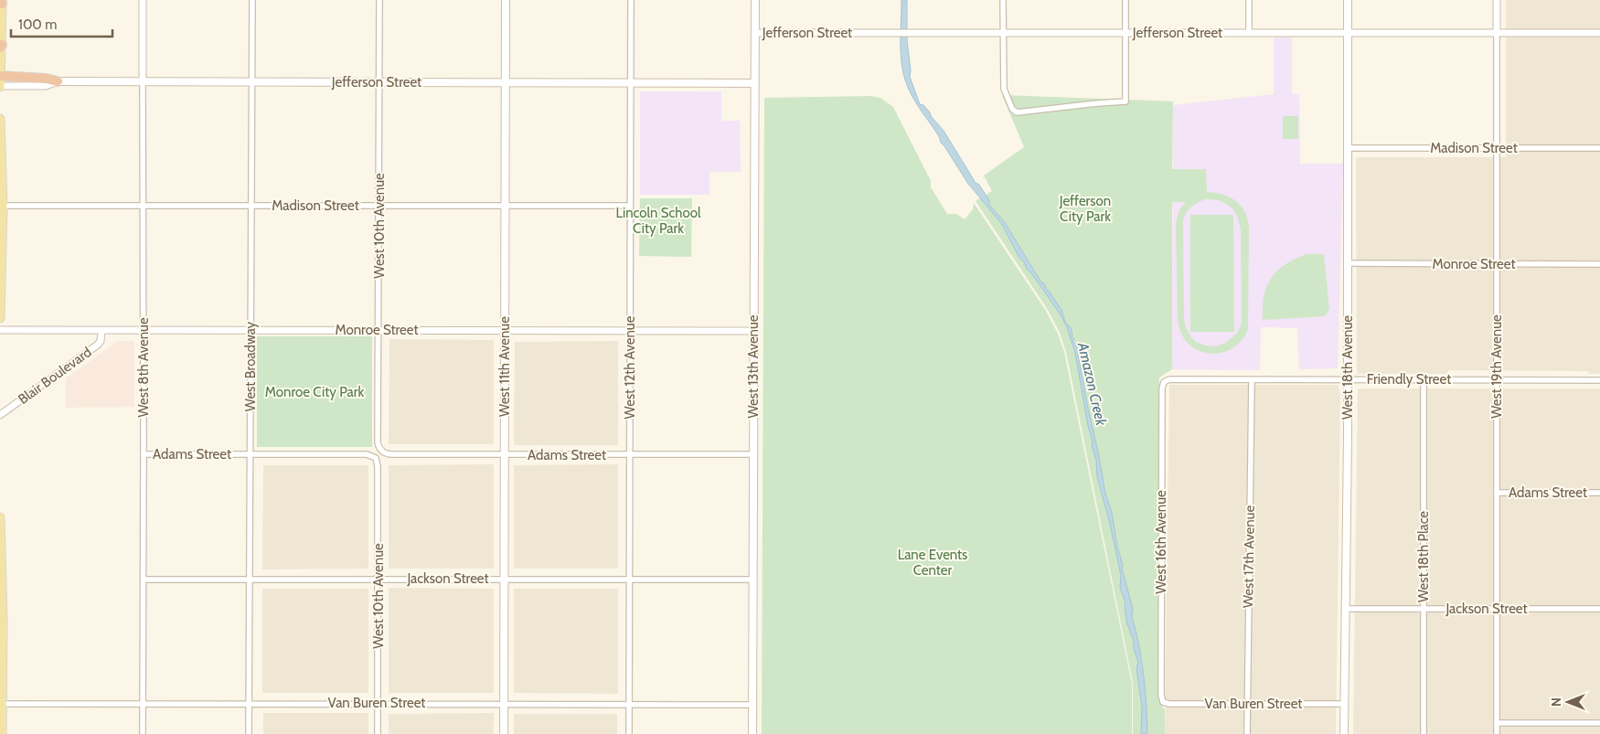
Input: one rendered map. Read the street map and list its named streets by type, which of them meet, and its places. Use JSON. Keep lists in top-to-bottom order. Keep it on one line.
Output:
{"streets":{"main road":["Jefferson Street","West 11th Avenue","West 13th Avenue","West 18th Avenue"],"street":["Madison Street","West 10th Avenue","Monroe Street","West Broadway","West 19th Avenue","West 8th Avenue","West 12th Avenue","Blair Boulevard","Friendly Street","Adams Street","West 16th Avenue","West 17th Avenue","West 18th Place","Jackson Street","Van Buren Street"]},"crossings":[["Jefferson Street","West 10th Avenue"],["Jefferson Street","West Broadway"],["Jefferson Street","West 11th Avenue"],["Jefferson Street","West 13th Avenue"],["Jefferson Street","West 19th Avenue"],["Jefferson Street","West 8th Avenue"],["Jefferson Street","West 12th Avenue"],["Jefferson Street","West 18th Avenue"],["Madison Street","West 10th Avenue"],["Madison Street","West Broadway"],["Madison Street","West 11th Avenue"],["Madison Street","West 19th Avenue"],["Madison Street","West 8th Avenue"],["Madison Street","West 12th Avenue"],["Madison Street","West 18th Avenue"],["West 10th Avenue","Monroe Street"],["West 10th Avenue","Adams Street"],["West 10th Avenue","Jackson Street"],["West 10th Avenue","Van Buren Street"],["Monroe Street","West Broadway"],["Monroe Street","West 11th Avenue"],["Monroe Street","West 13th Avenue"],["Monroe Street","West 19th Avenue"],["Monroe Street","West 8th Avenue"],["Monroe Street","West 12th Avenue"],["Monroe Street","West 18th Avenue"],["Monroe Street","Blair Boulevard"],["West Broadway","Adams Street"],["West Broadway","Jackson Street"],["West Broadway","Van Buren Street"],["West 11th Avenue","Adams Street"],["West 11th Avenue","Jackson Street"],["West 11th Avenue","Van Buren Street"],["West 13th Avenue","Adams Street"],["West 13th Avenue","Jackson Street"],["West 13th Avenue","Van Buren Street"],["West 19th Avenue","Friendly Street"],["West 19th Avenue","Adams Street"],["West 19th Avenue","Jackson Street"],["West 8th Avenue","Adams Street"],["West 8th Avenue","Jackson Street"],["West 8th Avenue","Van Buren Street"],["West 12th Avenue","Adams Street"],["West 12th Avenue","Jackson Street"],["West 12th Avenue","Van Buren Street"],["West 18th Avenue","Friendly Street"],["West 18th Avenue","Jackson Street"],["West 18th Avenue","Van Buren Street"],["Friendly Street","West 16th Avenue"],["Friendly Street","West 17th Avenue"],["Friendly Street","West 18th Place"],["West 16th Avenue","Van Buren Street"],["West 17th Avenue","Van Buren Street"],["West 18th Place","Jackson Street"]],"water":["Amazon Creek"],"parks":["Jefferson City Park","Lincoln School City Park","Monroe City Park","Lane Events Center"],"scale_bar":"100 m","north":"left"}
